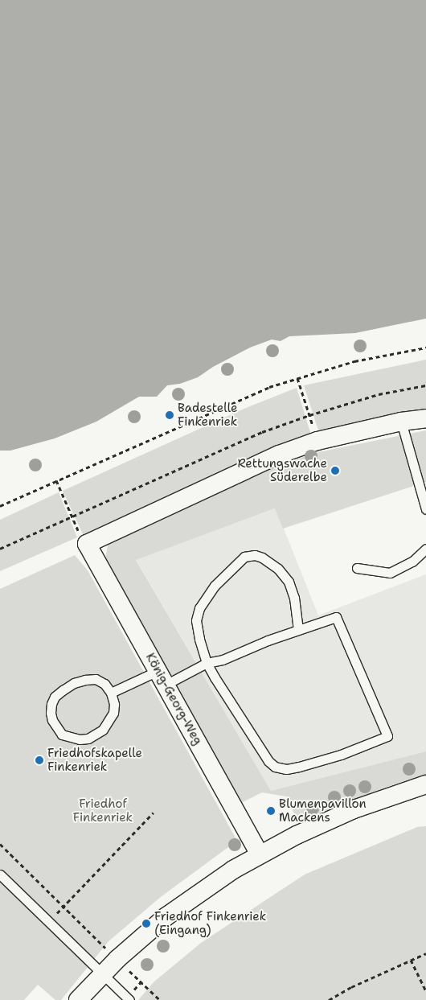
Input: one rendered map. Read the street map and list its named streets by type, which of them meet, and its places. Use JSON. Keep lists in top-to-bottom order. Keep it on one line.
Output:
{"streets":{"street":["König-Georg-Weg"]},"parks":["Friedhof Finkenriek"],"places":["Badestelle Finkenriek","Rettungswache Süderelbe","Friedhofskapelle Finkenriek","Blumenpavillon Mackens","Friedhof Finkenriek (Eingang)"]}
